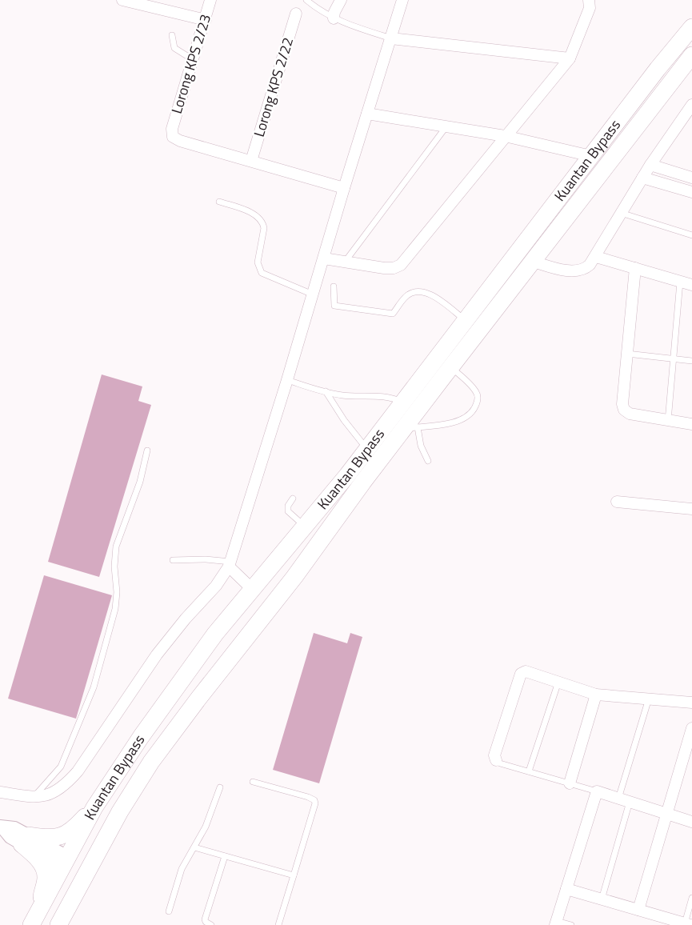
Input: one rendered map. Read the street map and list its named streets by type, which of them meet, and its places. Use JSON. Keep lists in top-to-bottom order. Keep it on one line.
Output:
{"streets":{"highway":["Kuantan Bypass"],"street":["Lorong KPS 2/23","Lorong KPS 2/22"]},"crossings":[["Lorong KPS 2/23","Lorong KPS 2/22"]]}
